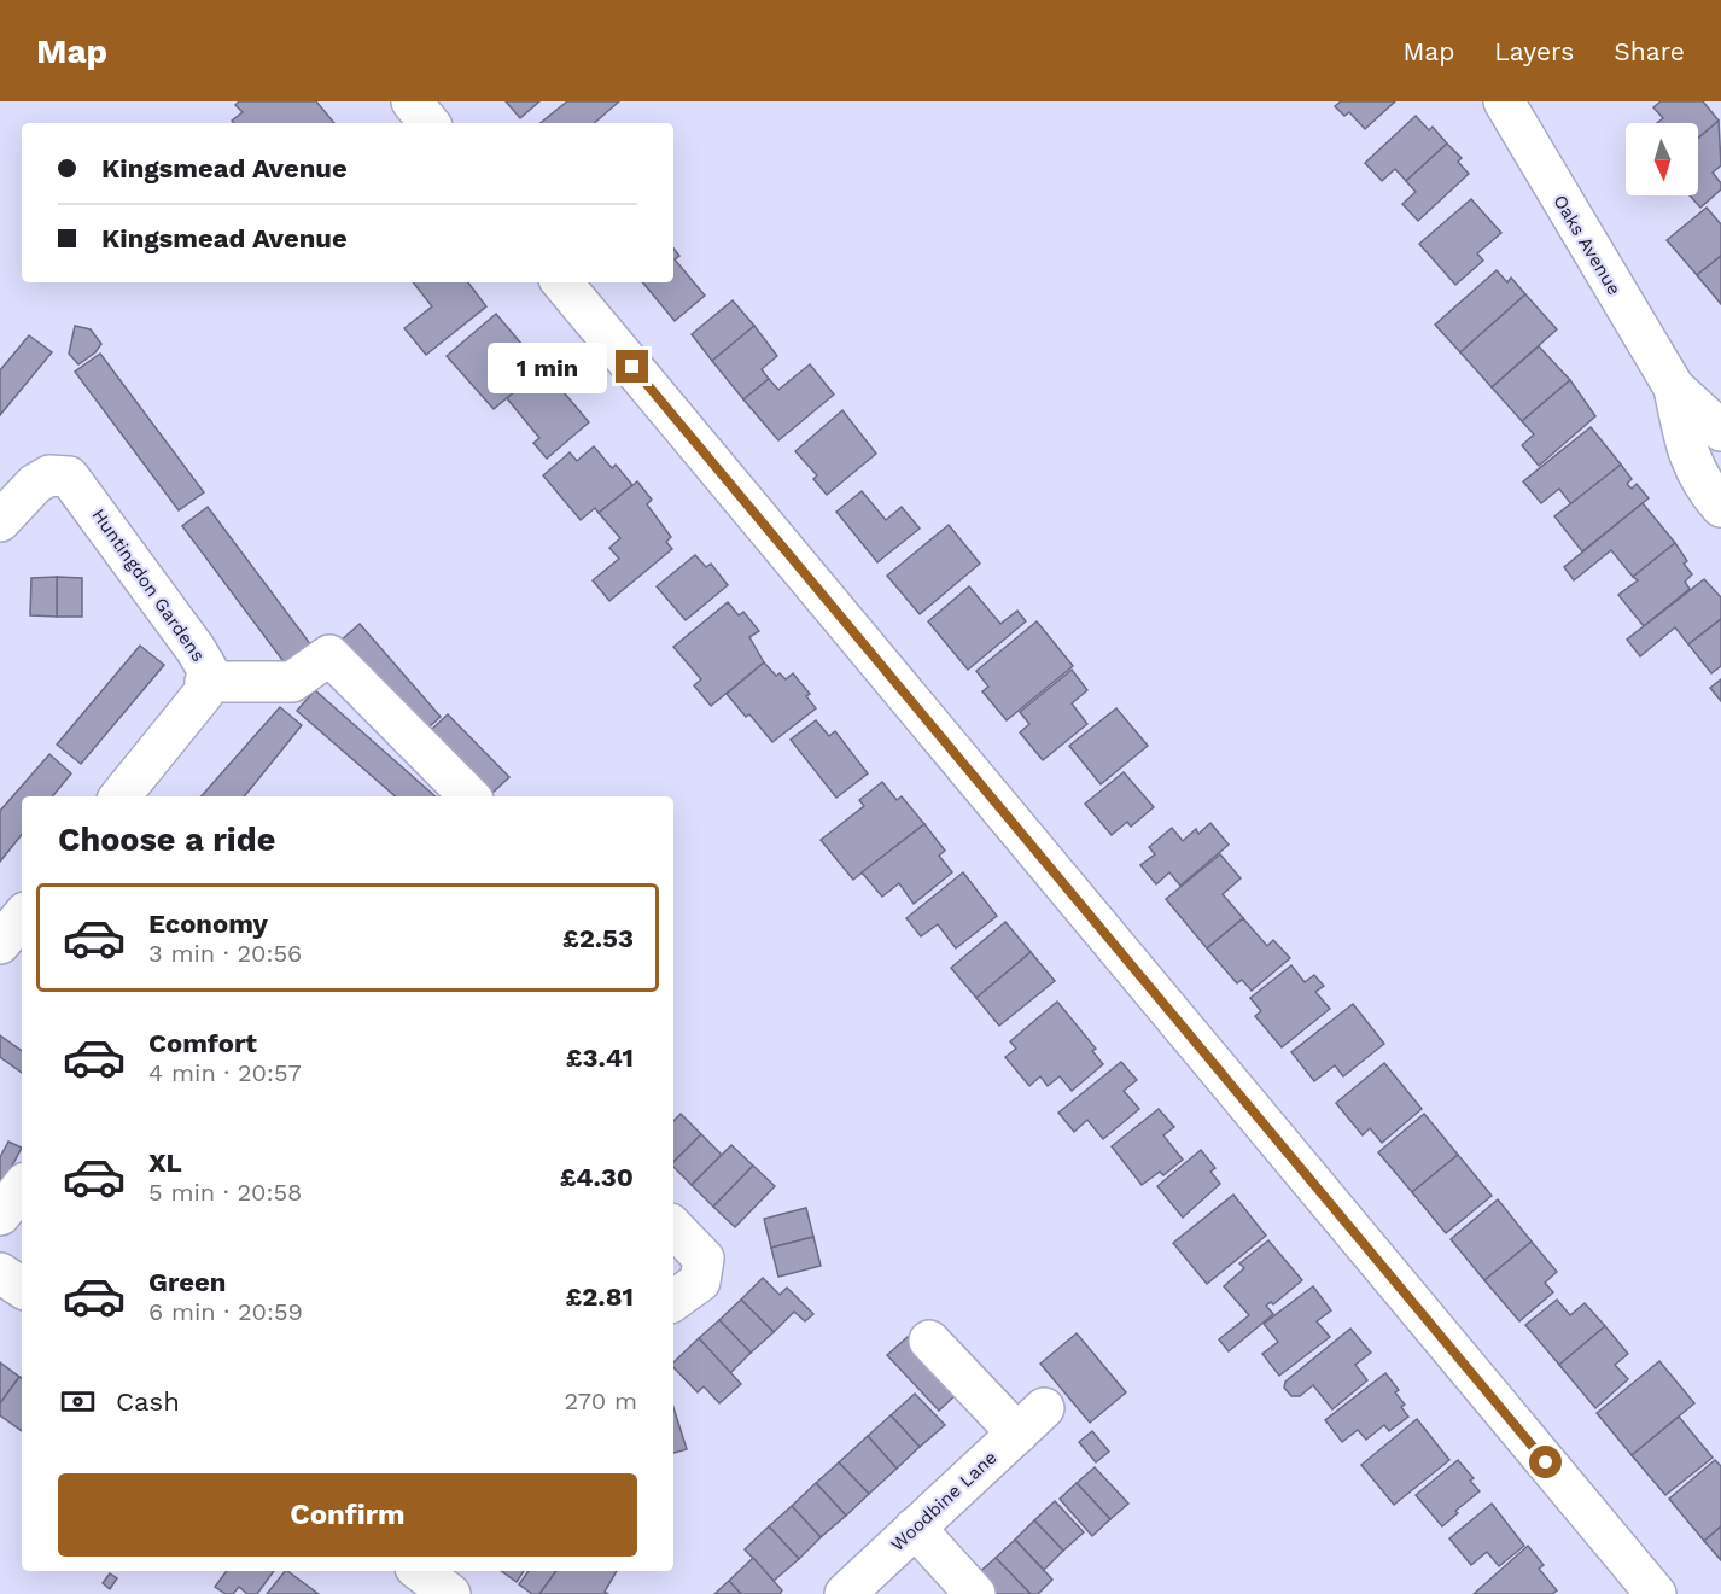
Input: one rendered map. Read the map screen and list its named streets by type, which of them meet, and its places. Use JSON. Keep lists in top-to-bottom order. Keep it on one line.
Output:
{"streets":{"street":["Oaks Avenue","Huntingdon Gardens","Woodbine Lane"]},"north":"bottom","page":{"header":"Map","nav":["Map","Layers","Share"],"banner":["Kingsmead Avenue","Kingsmead Avenue"],"bubble":"1 min","heading":"Choose a ride","list":[{"name":"Economy","note":"3 min · 20:56","value":"£2.53"},{"name":"Comfort","note":"4 min · 20:57","value":"£3.41"},{"name":"XL","note":"5 min · 20:58","value":"£4.30"},{"name":"Green","note":"6 min · 20:59","value":"£2.81"}],"pay":["Cash","270 m"],"buttons":"Confirm"}}
